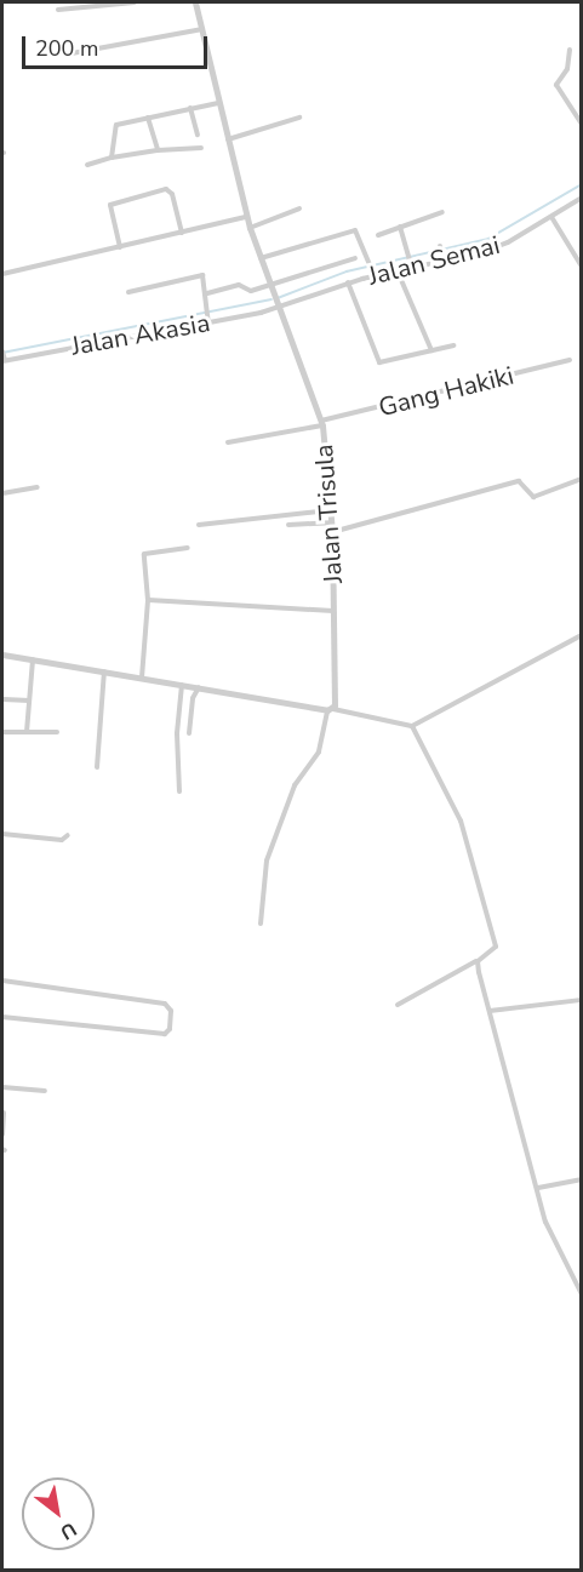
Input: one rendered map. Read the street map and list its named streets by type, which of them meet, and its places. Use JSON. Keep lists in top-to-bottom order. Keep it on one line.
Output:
{"streets":{"street":["Jalan Semai","Jalan Akasia","Gang Hakiki","Jalan Trisula"]},"crossings":[["Jalan Semai","Jalan Akasia"],["Jalan Semai","Jalan Trisula"],["Jalan Akasia","Jalan Trisula"],["Gang Hakiki","Jalan Trisula"]],"scale_bar":"200 m","north":"bottom right"}
